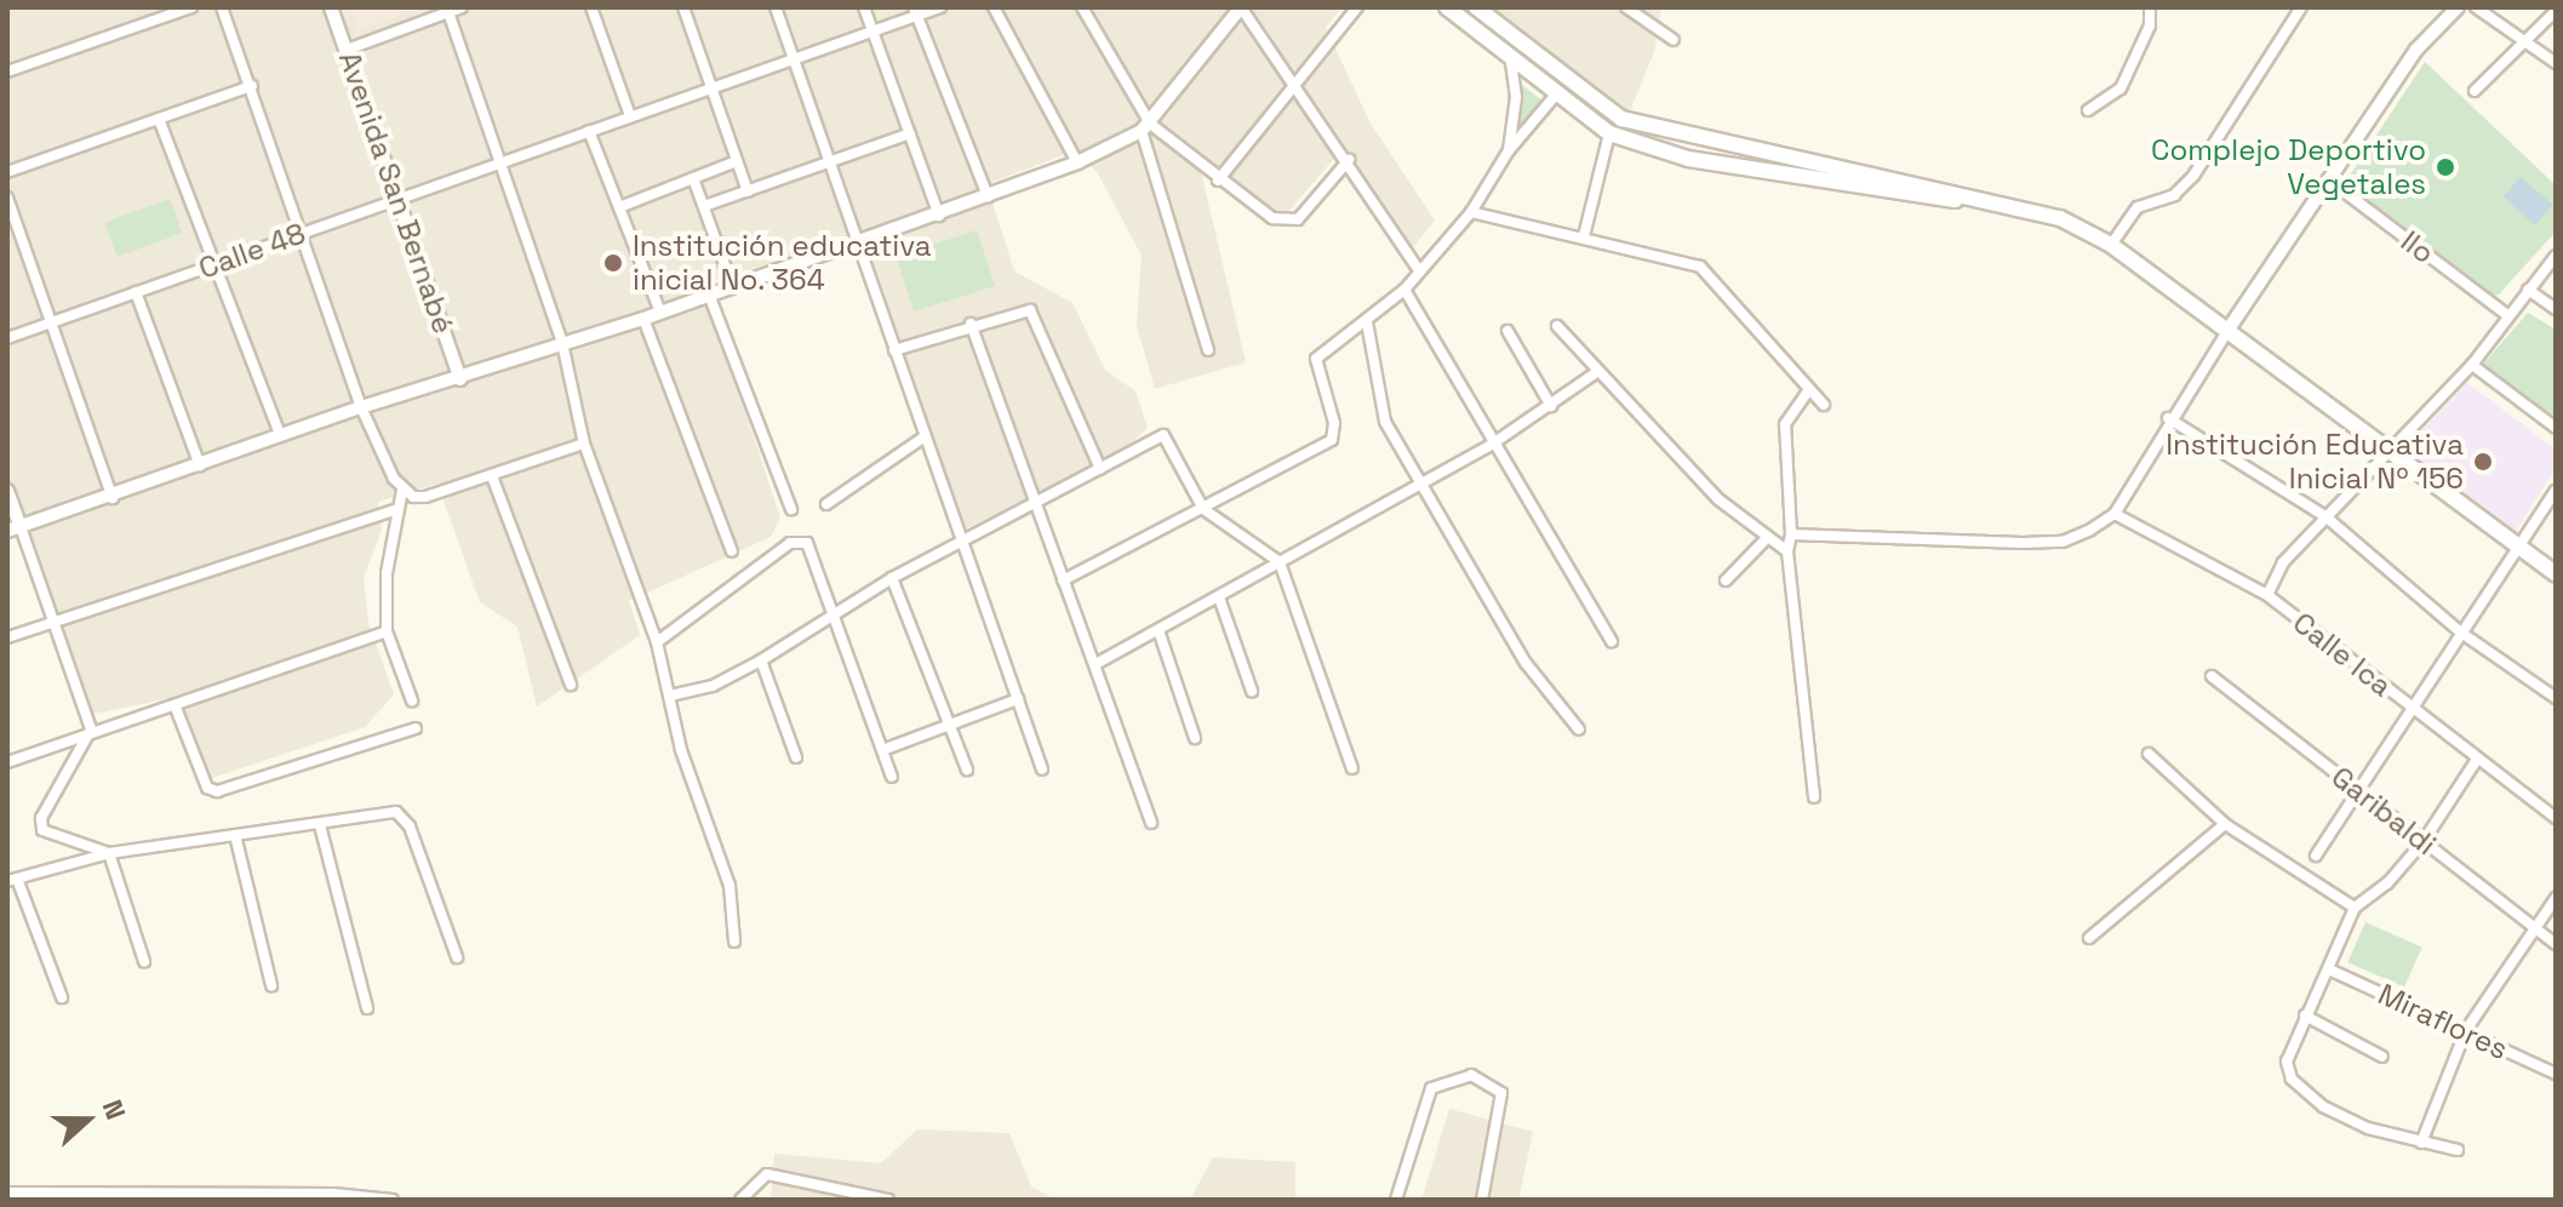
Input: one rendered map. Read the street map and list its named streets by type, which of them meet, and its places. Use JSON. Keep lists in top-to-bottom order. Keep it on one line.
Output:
{"streets":{"street":["Avenida San Bernabé","Ilo","Calle 48","Calle Ica","Garibaldi","Miraflores"]},"crossings":[["Avenida San Bernabé","Calle 48"]],"places":["Complejo Deportivo Vegetales","Institución educativa inicial No. 364","Institución Educativa Inicial Nº 156"],"north":"right"}
